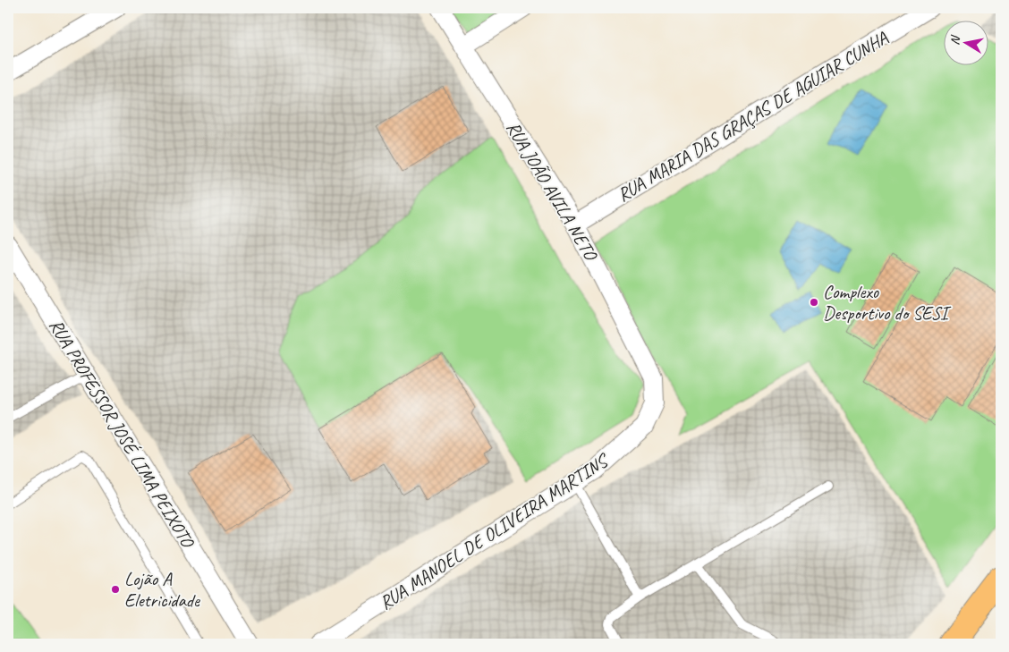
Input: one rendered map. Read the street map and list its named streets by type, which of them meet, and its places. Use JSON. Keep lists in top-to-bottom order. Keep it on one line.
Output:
{"streets":{"street":["RUA MARIA DAS GRAÇAS DE AGUIAR CUNHA","RUA JOÃO AVILA NETO","RUA PROFESSOR JOSÉ LIMA PEIXOTO","RUA MANOEL DE OLIVEIRA MARTINS"]},"crossings":[["RUA MARIA DAS GRAÇAS DE AGUIAR CUNHA","RUA JOÃO AVILA NETO"],["RUA JOÃO AVILA NETO","RUA MANOEL DE OLIVEIRA MARTINS"]],"places":["Complexo Desportivo do SESI","Lojão A Eletricidade"],"north":"left"}
